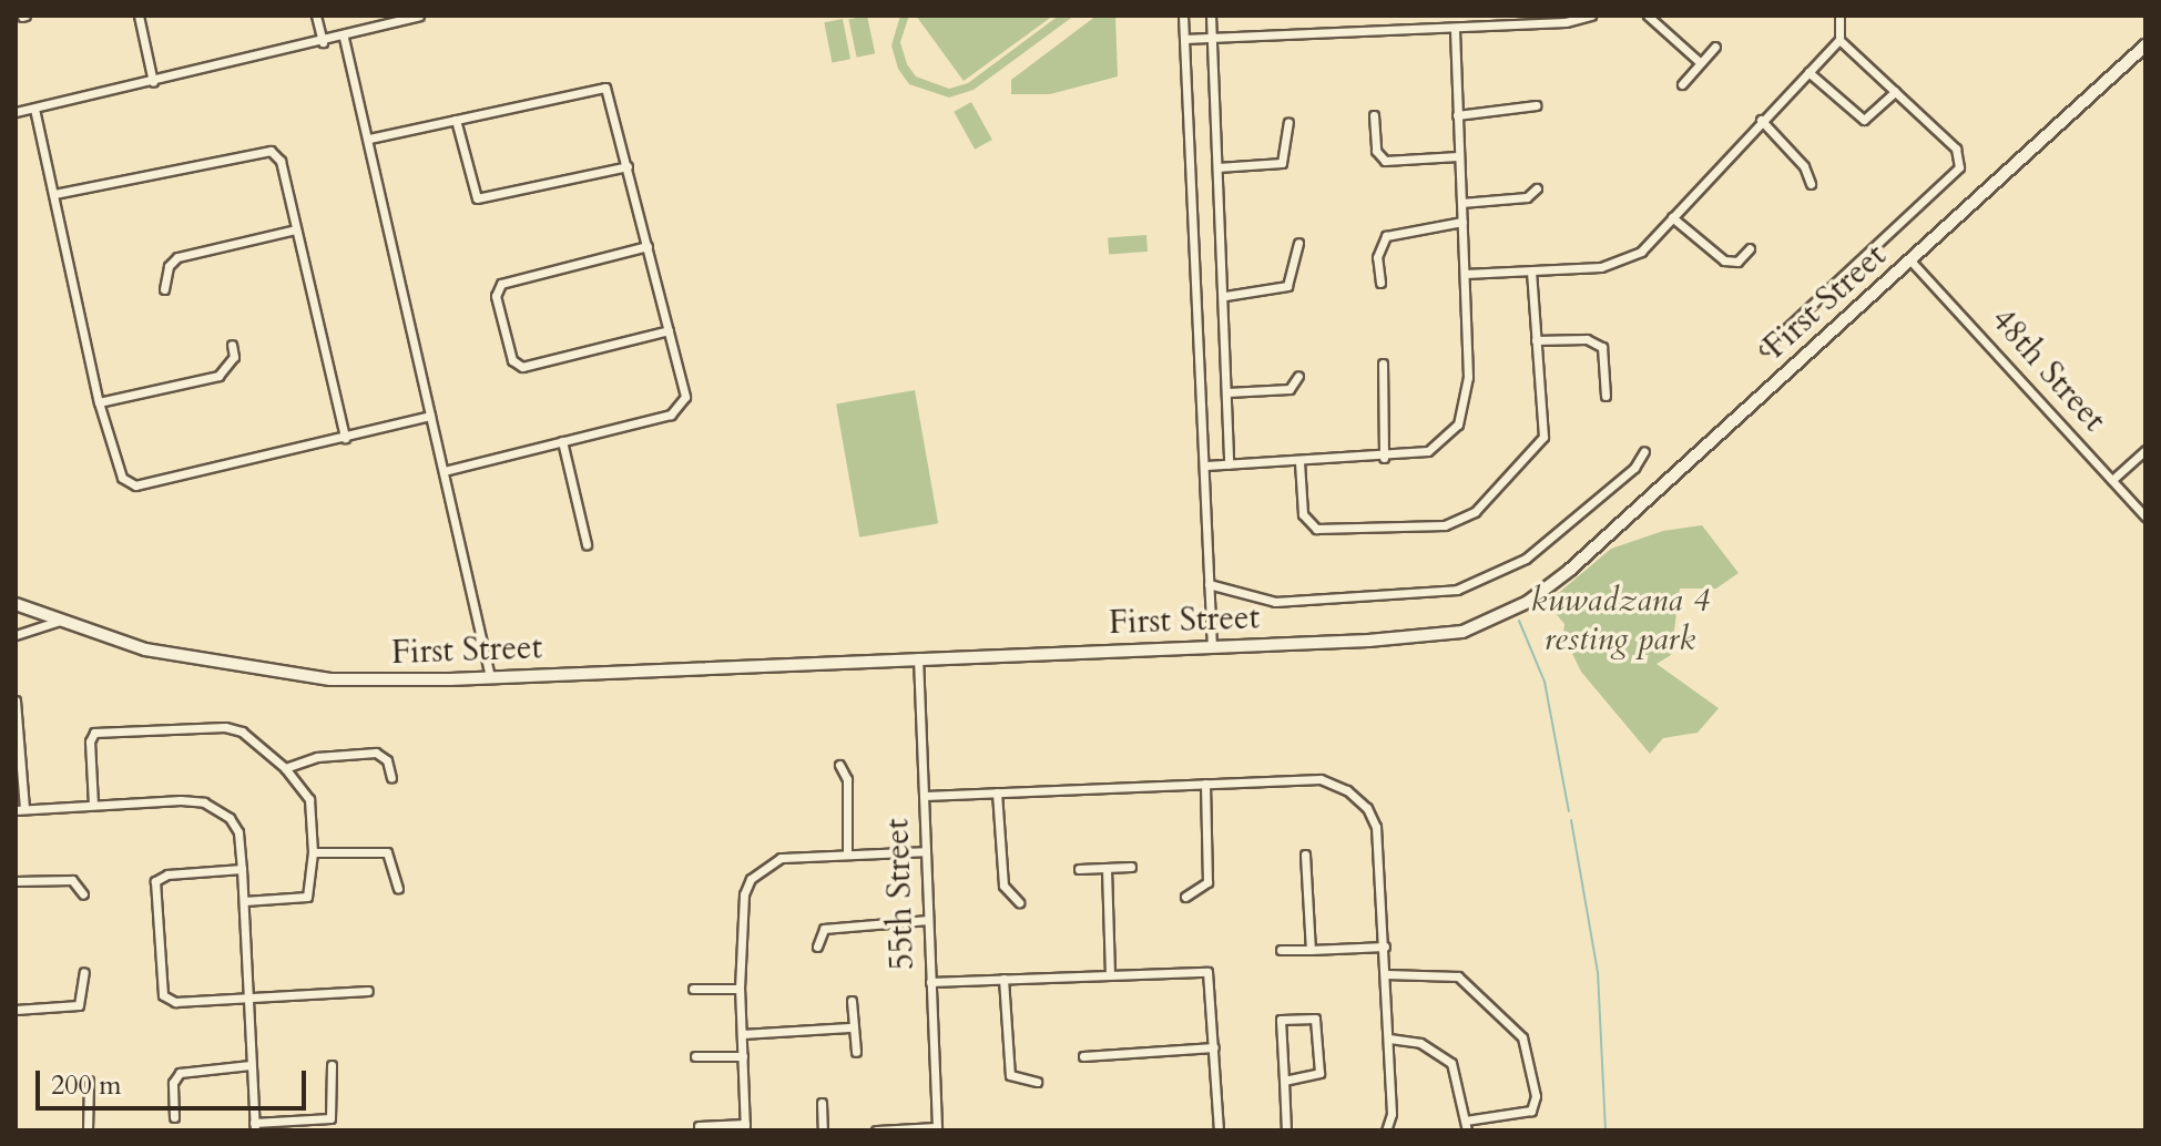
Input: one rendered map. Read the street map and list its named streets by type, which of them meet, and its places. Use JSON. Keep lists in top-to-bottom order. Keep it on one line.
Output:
{"streets":{"street":["First Street","48th Street","55th Street"]},"crossings":[["First Street","48th Street"],["First Street","55th Street"]],"parks":["kuwadzana 4 resting park"],"scale_bar":"200 m"}
